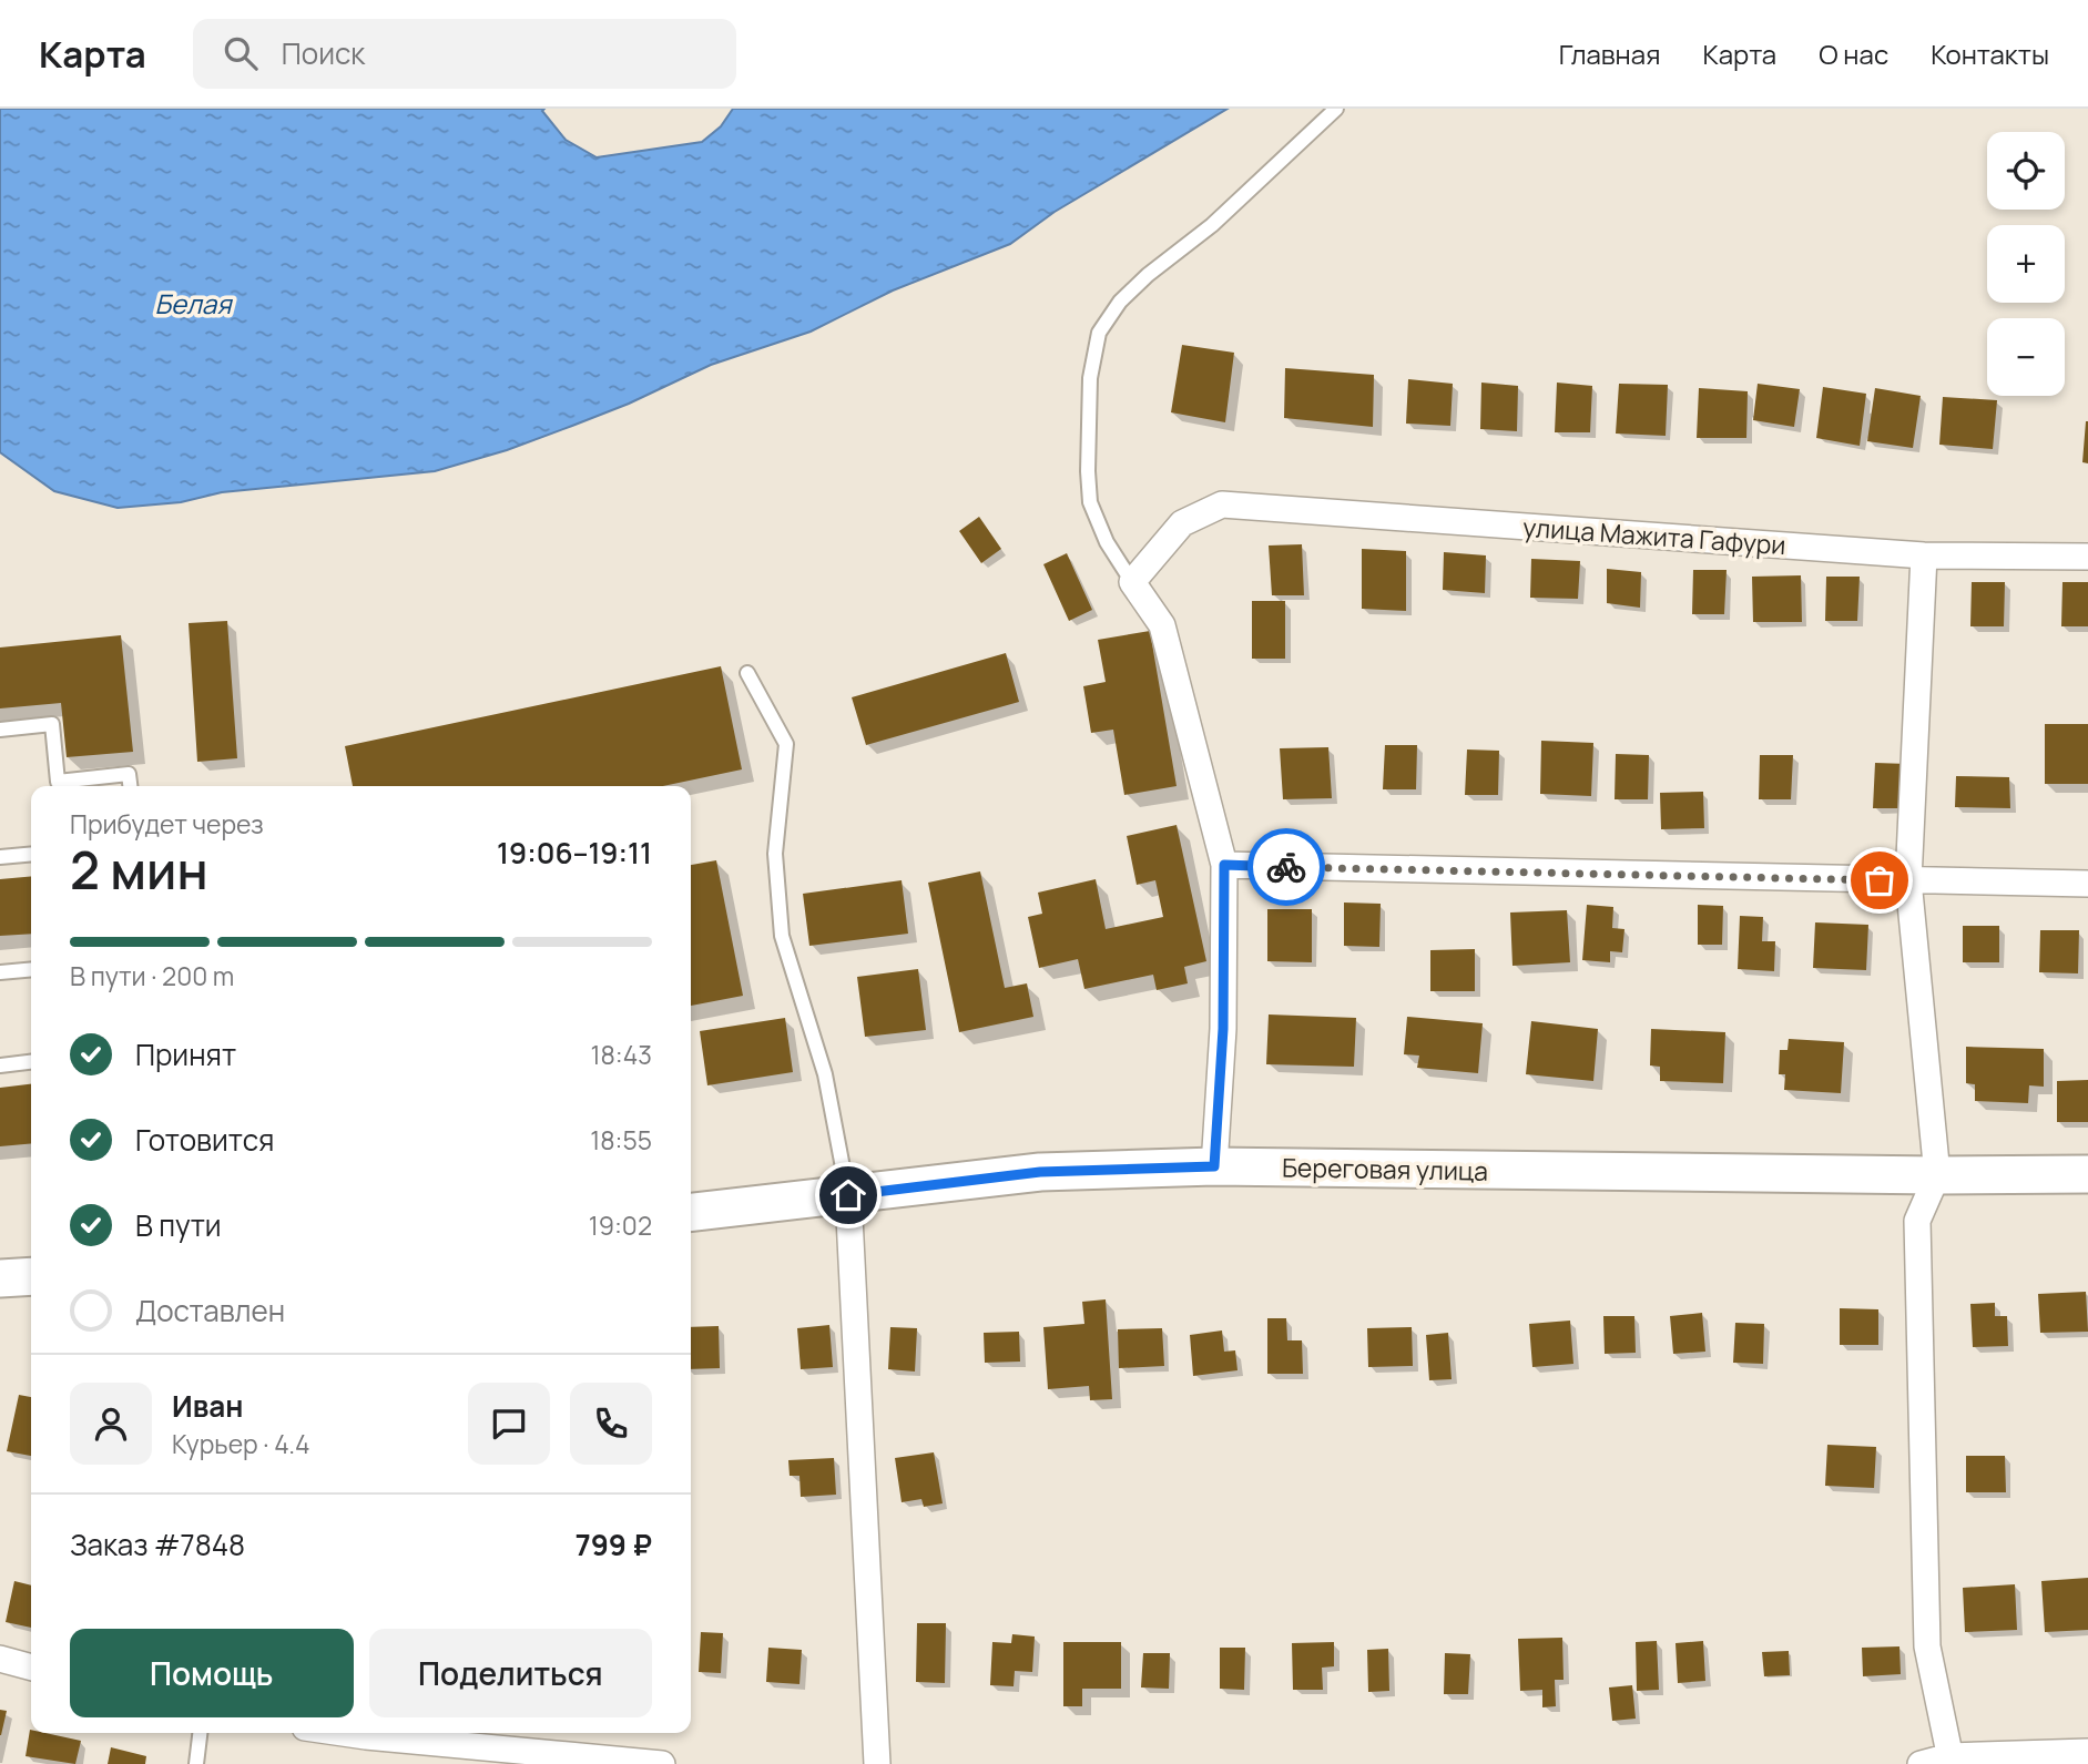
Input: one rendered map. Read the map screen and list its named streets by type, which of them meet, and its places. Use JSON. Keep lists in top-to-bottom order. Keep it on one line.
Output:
{"streets":{"main road":["Береговая улица"],"street":["улица Мажита Гафури"]},"water":["Белая"],"page":{"header":"Карта","search":"Поиск","nav":["Главная","Карта","О нас","Контакты"],"map_buttons":["+","−"],"heading":["2 мин","Прибудет через","19:06–19:11"],"panel":["Иван","Курьер · 4.4","Заказ #7848","799 ₽"],"bar":"В пути · 200 m","list":[["Принят","18:43"],["Готовится","18:55"],["В пути","19:02"],"Доставлен"],"buttons":["Помощь","Поделиться"]}}
